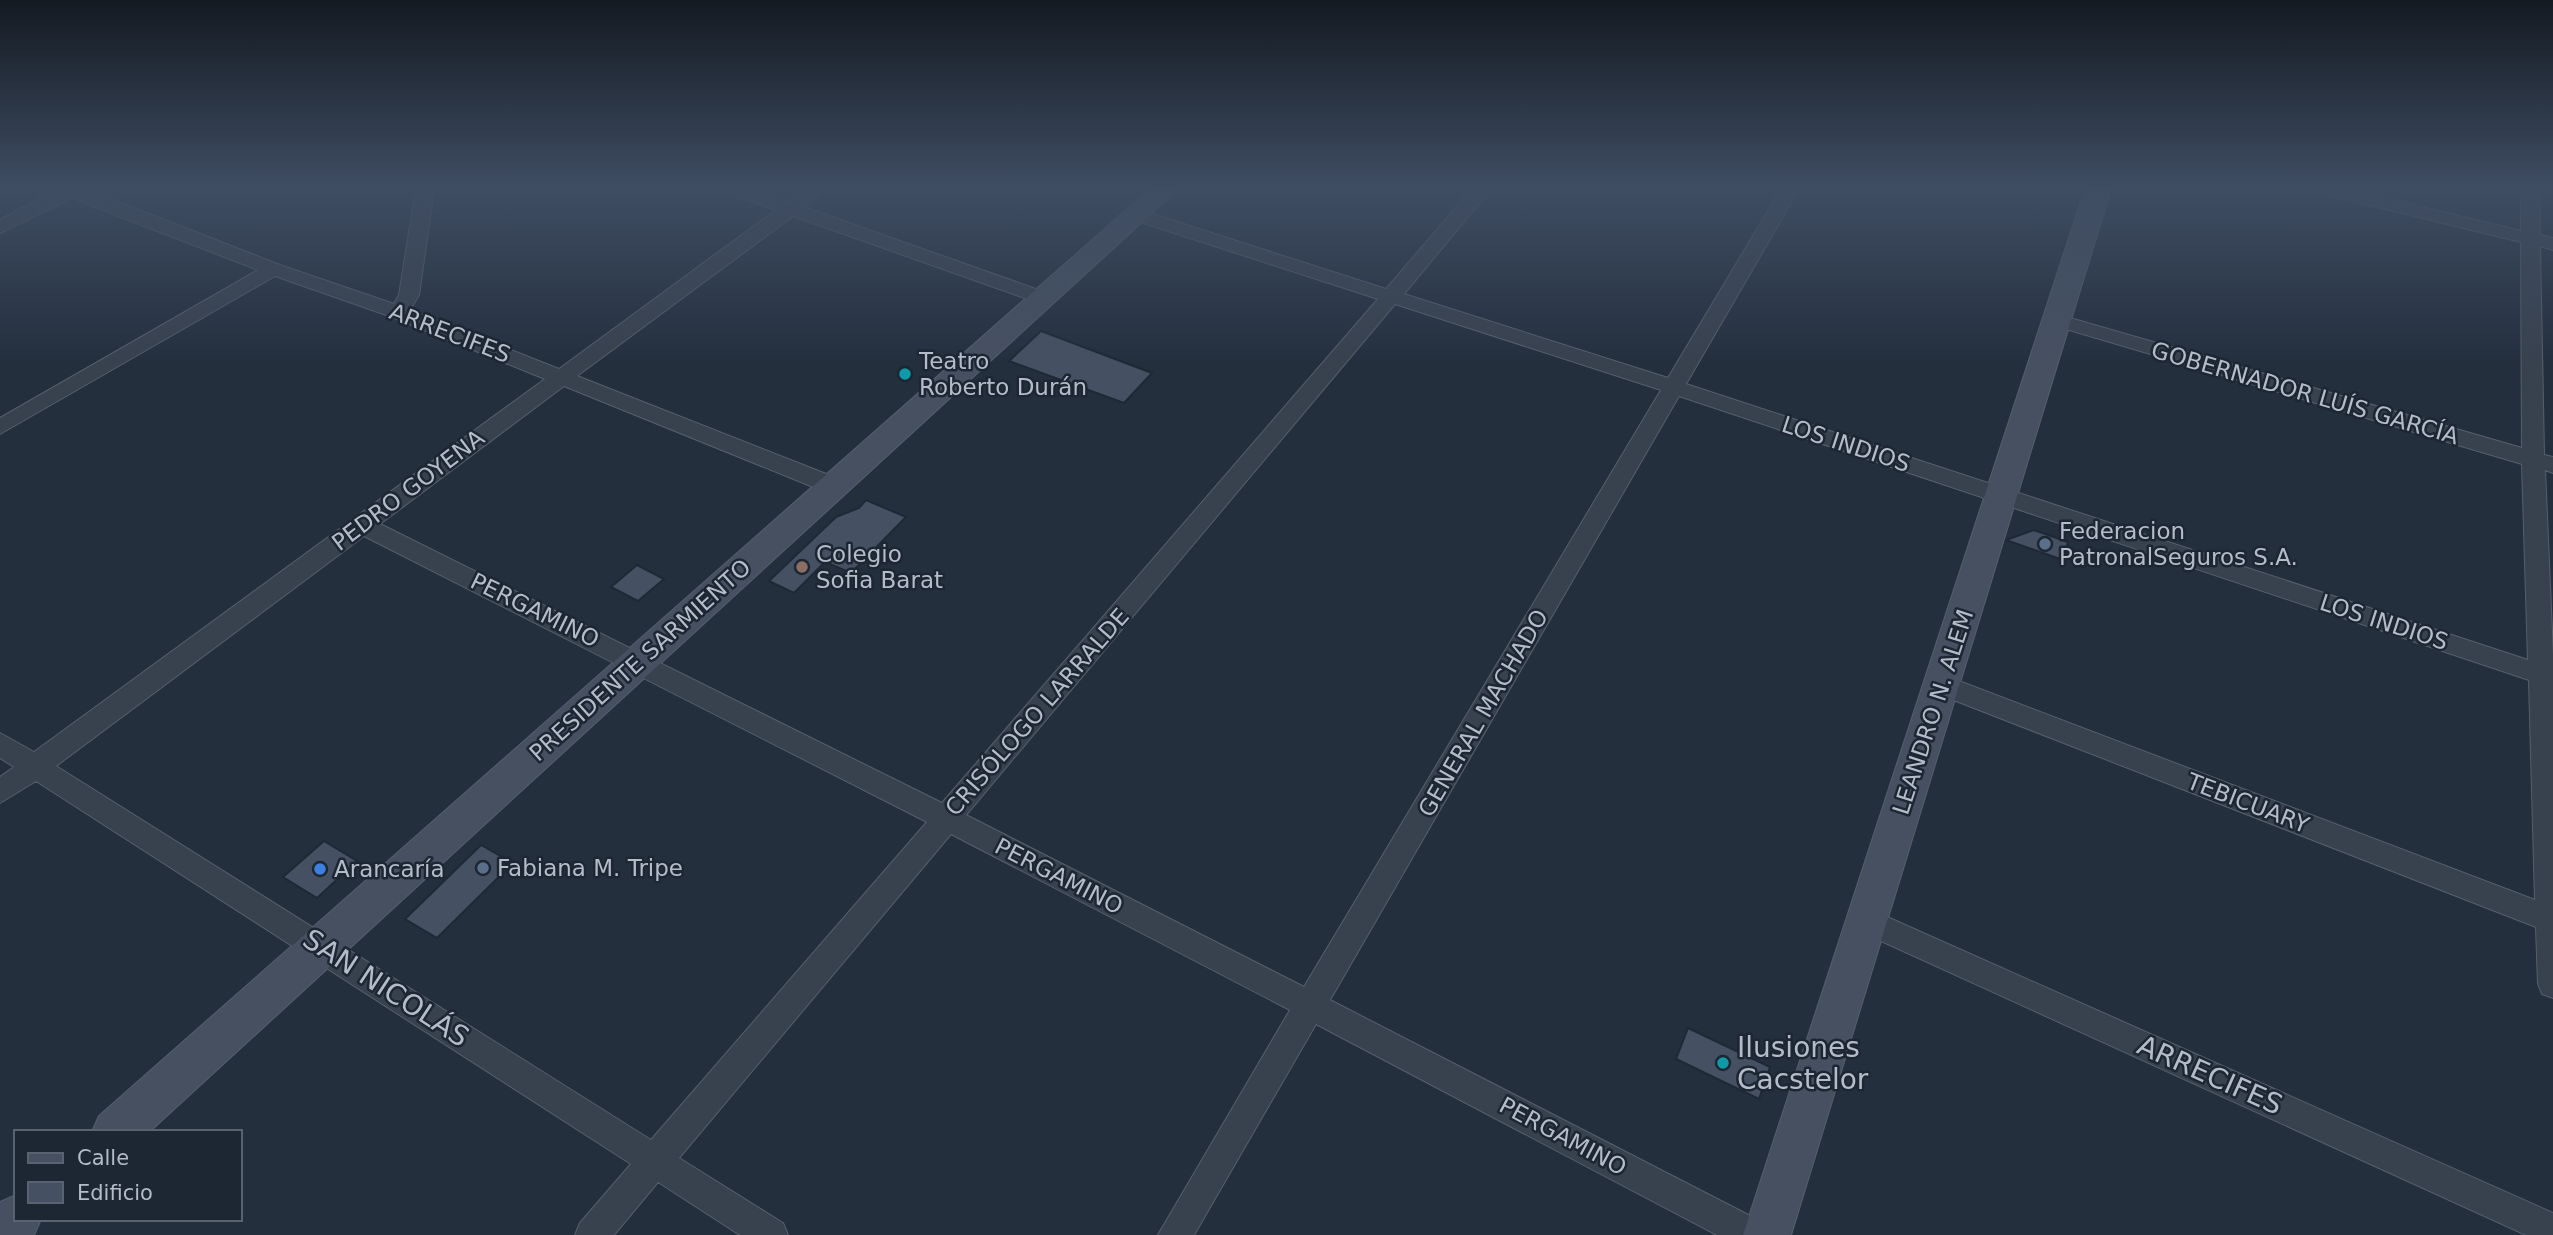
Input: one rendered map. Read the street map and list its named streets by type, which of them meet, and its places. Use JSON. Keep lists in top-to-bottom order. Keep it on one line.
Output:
{"streets":{"street":["ARRECIFES","GOBERNADOR LUÍS GARCÍA","LOS INDIOS","PEDRO GOYENA","PERGAMINO","PRESIDENTE SARMIENTO","CRISÓLOGO LARRALDE","LEANDRO N. ALEM","GENERAL MACHADO","TEBICUARY","SAN NICOLÁS"]},"crossings":[["ARRECIFES","PEDRO GOYENA"],["ARRECIFES","PRESIDENTE SARMIENTO"],["ARRECIFES","LEANDRO N. ALEM"],["GOBERNADOR LUÍS GARCÍA","LEANDRO N. ALEM"],["LOS INDIOS","CRISÓLOGO LARRALDE"],["LOS INDIOS","LEANDRO N. ALEM"],["LOS INDIOS","GENERAL MACHADO"],["PEDRO GOYENA","PERGAMINO"],["PEDRO GOYENA","SAN NICOLÁS"],["PERGAMINO","PRESIDENTE SARMIENTO"],["PERGAMINO","CRISÓLOGO LARRALDE"],["PERGAMINO","GENERAL MACHADO"],["PRESIDENTE SARMIENTO","SAN NICOLÁS"],["CRISÓLOGO LARRALDE","SAN NICOLÁS"],["LEANDRO N. ALEM","TEBICUARY"]],"places":["Teatro Roberto Durán","Federacion PatronalSeguros S.A.","Colegio Sofia Barat","Fabiana M. Tripe","Arancaría","Ilusiones Cacstelor"],"legend":["Calle","Edificio"]}
